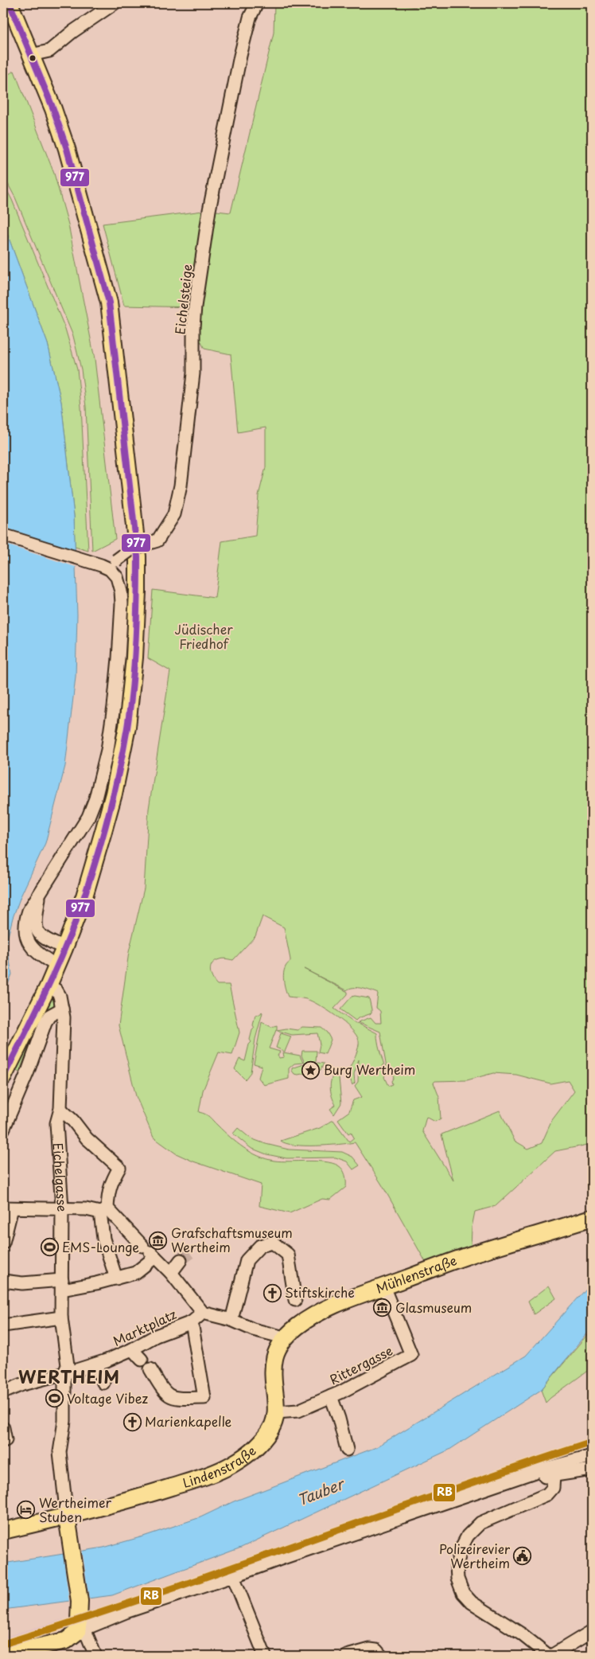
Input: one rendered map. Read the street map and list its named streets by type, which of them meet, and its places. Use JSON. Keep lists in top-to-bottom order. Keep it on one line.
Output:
{"streets":{"main road":["Mühlenstraße","Lindenstraße"],"street":["Eichelsteige","Eichelgasse","Marktplatz","Rittergasse"]},"crossings":[["Eichelgasse","Marktplatz"],["Eichelgasse","Lindenstraße"],["Mühlenstraße","Rittergasse"],["Mühlenstraße","Lindenstraße"],["Rittergasse","Lindenstraße"]],"districts":["WERTHEIM"],"water":["Tauber"],"parks":["Jüdischer Friedhof"],"places":{"place":["Burg Wertheim"],"museum":["Grafschaftsmuseum Wertheim","Glasmuseum"],"sports":["EMS-Lounge","Voltage Vibez"],"church":["Stiftskirche","Marienkapelle"],"hotel":["Wertheimer Stuben"],"public building":["Polizeirevier Wertheim"]},"lines":["transit line 977","transit line RB"]}
